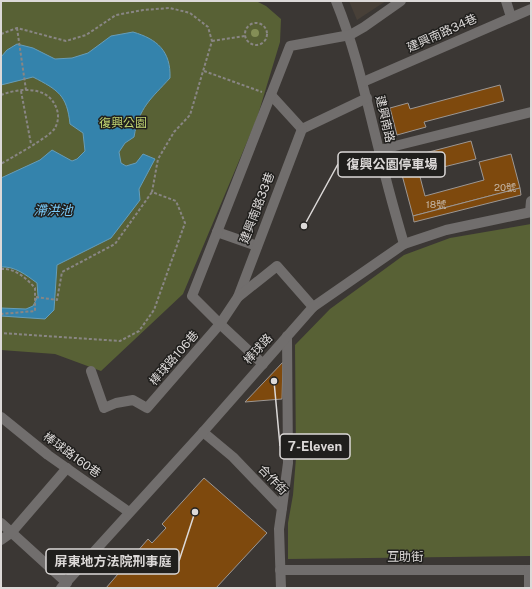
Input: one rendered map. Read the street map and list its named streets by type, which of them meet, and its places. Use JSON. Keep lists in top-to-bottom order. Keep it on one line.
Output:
{"streets":{"street":["建興南路34巷","建興南路","建興南路33巷","棒球路","棒球路106巷","棒球路160巷","合作街","互助街"]},"crossings":[["建興南路34巷","建興南路"],["建興南路","棒球路"],["建興南路33巷","棒球路106巷"],["棒球路","棒球路160巷"],["棒球路","合作街"],["合作街","互助街"]],"water":["滯洪池"],"parks":["復興公園"],"places":["復興公園停車場","7-Eleven","屏東地方法院刑事庭"],"house_numbers":["20號","18號"]}
